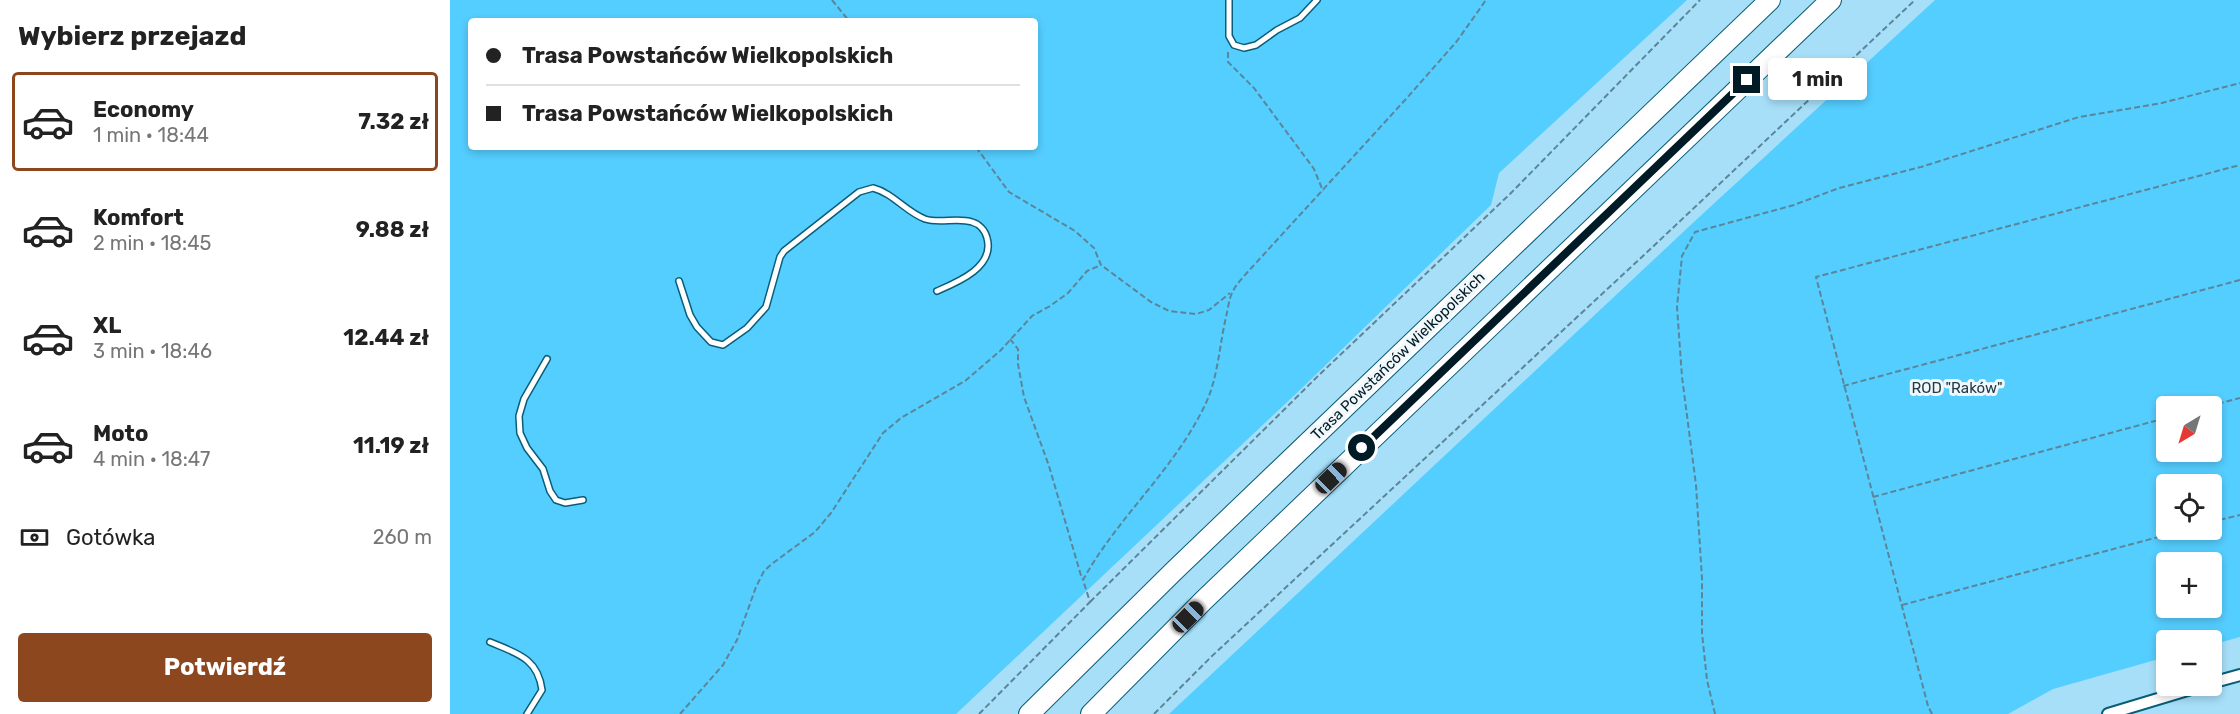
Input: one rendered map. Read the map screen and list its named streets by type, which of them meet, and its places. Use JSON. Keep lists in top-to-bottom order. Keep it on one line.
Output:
{"streets":{"highway":["Trasa Powstańców Wielkopolskich"]},"parks":["ROD \"Raków\""],"north":"bottom left","page":{"heading":"Wybierz przejazd","banner":["Trasa Powstańców Wielkopolskich","Trasa Powstańców Wielkopolskich"],"bubble":"1 min","list":[{"name":"Economy","note":"1 min · 18:44","value":"7.32 zł"},{"name":"Komfort","note":"2 min · 18:45","value":"9.88 zł"},{"name":"XL","note":"3 min · 18:46","value":"12.44 zł"},{"name":"Moto","note":"4 min · 18:47","value":"11.19 zł"}],"map_buttons":["+","−"],"pay":["Gotówka","260 m"],"buttons":"Potwierdź"}}
